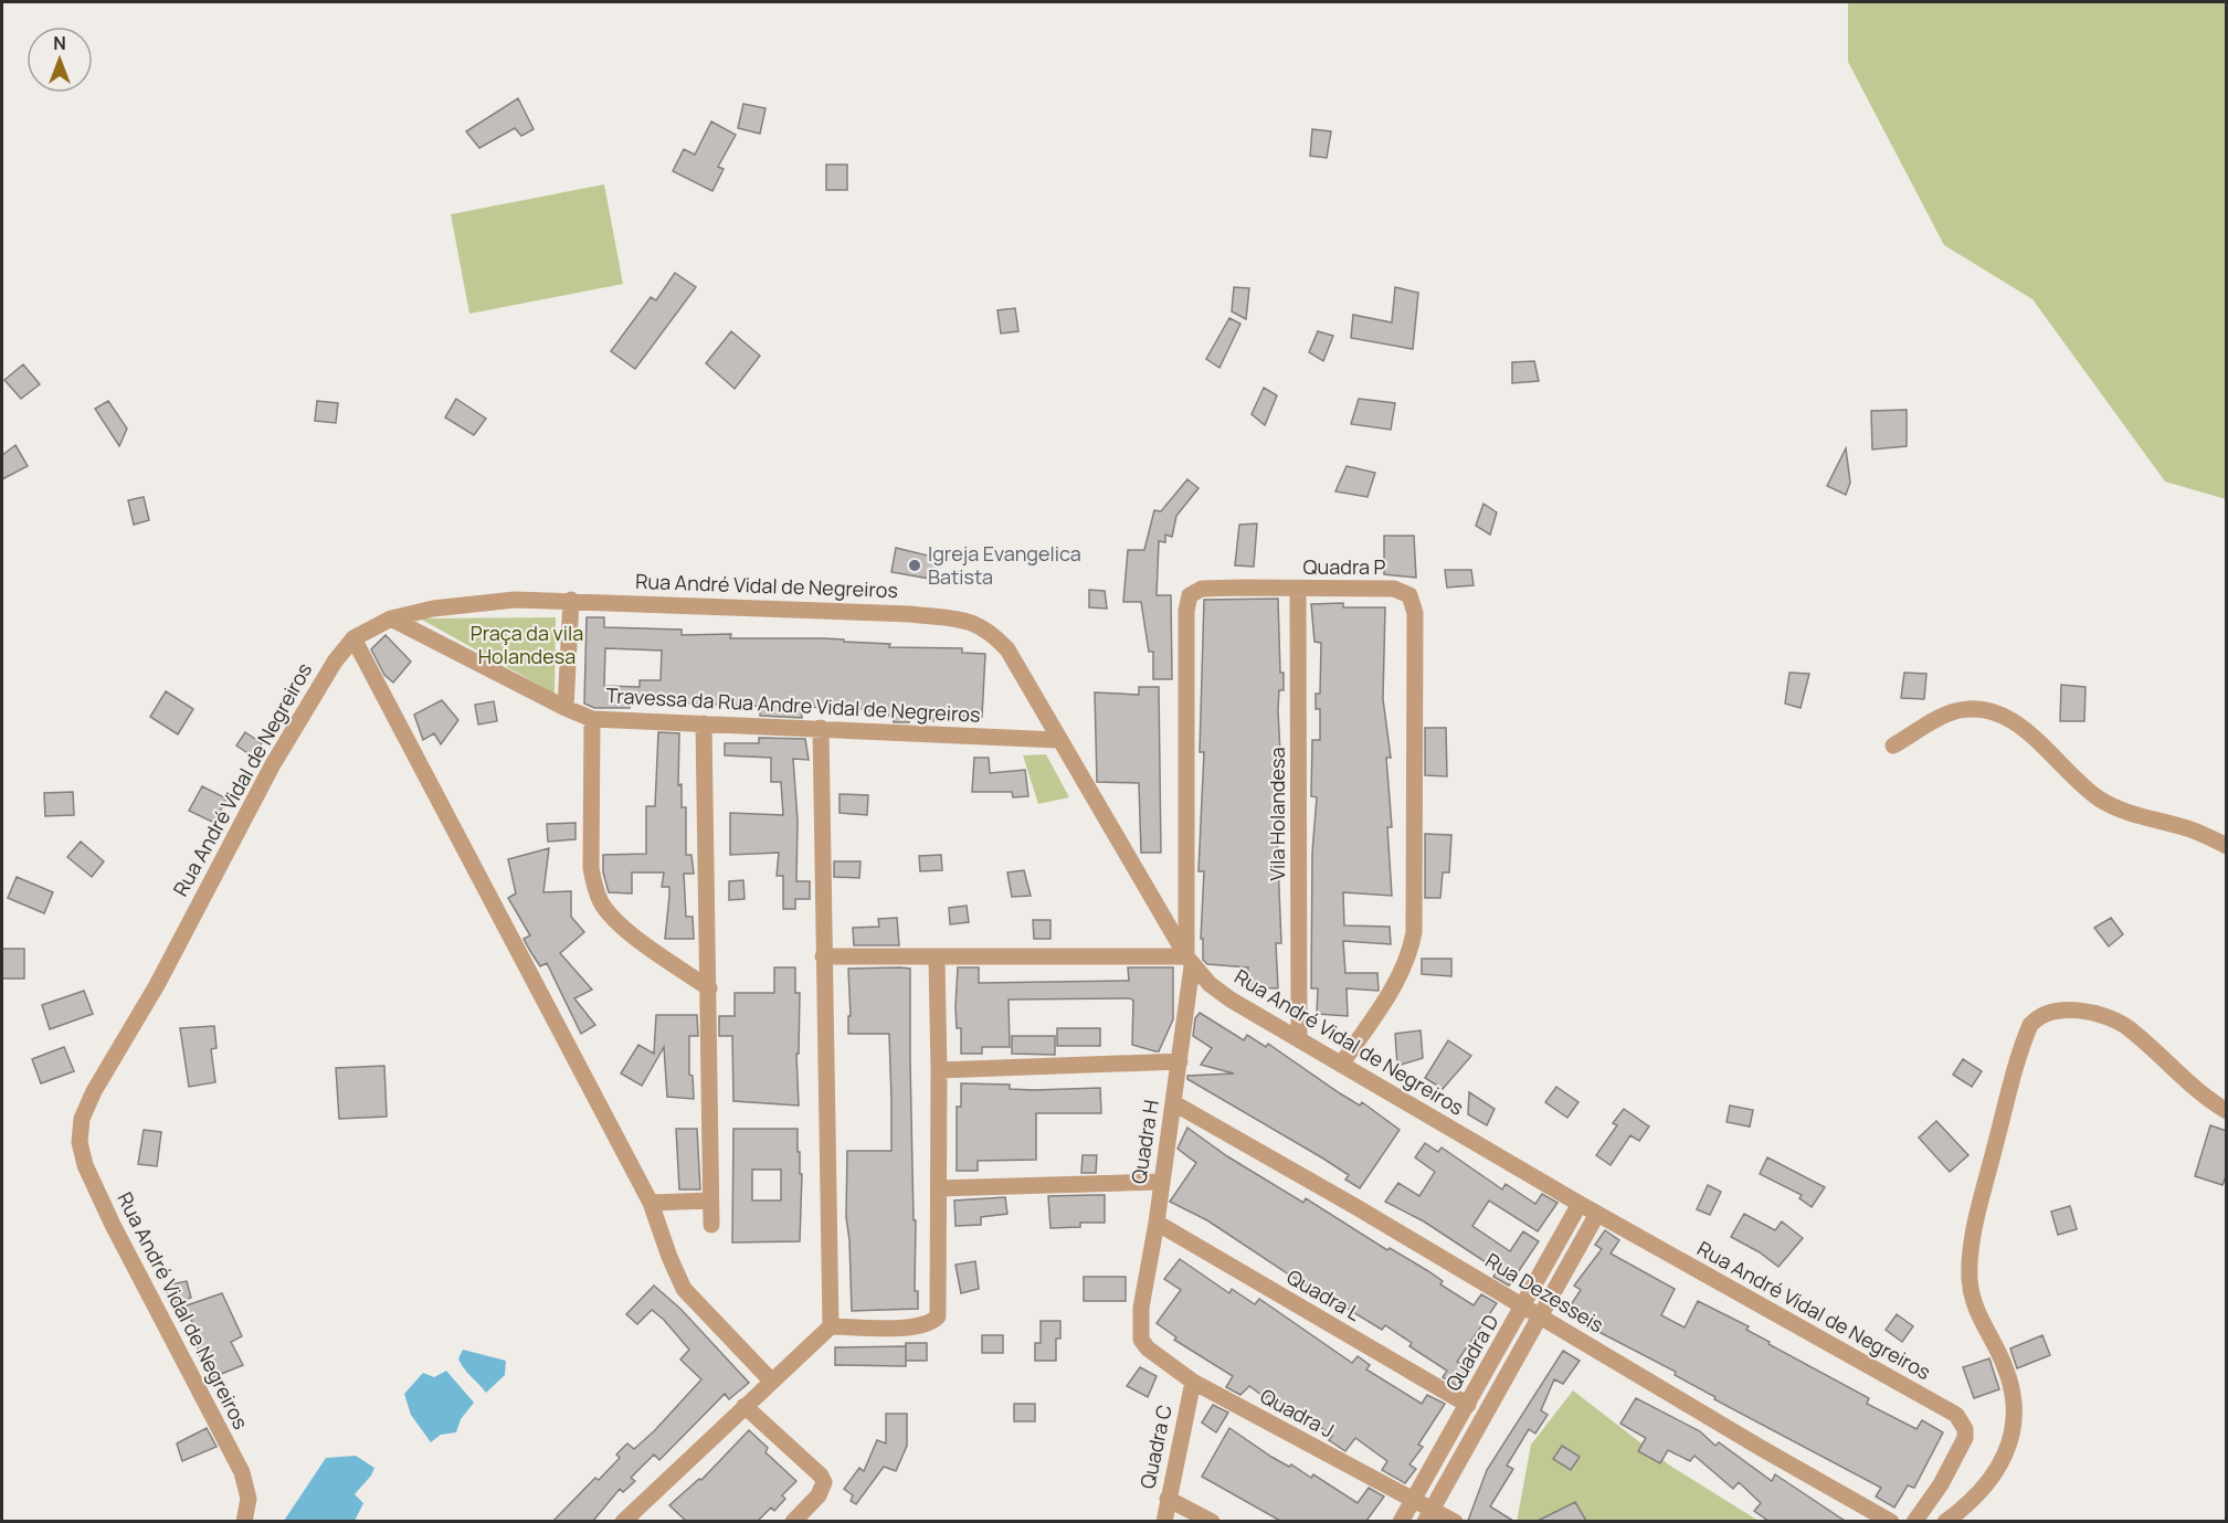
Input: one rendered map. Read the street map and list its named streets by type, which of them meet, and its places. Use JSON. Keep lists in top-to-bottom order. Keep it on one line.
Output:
{"streets":{"street":["Quadra P","Rua André Vidal de Negreiros","Travessa da Rua Andre Vidal de Negreiros","Vila Holandesa","Quadra H","Rua Dezesseis","Quadra L","Quadra D","Quadra J","Quadra C"]},"crossings":[["Quadra P","Rua André Vidal de Negreiros"],["Quadra P","Vila Holandesa"],["Quadra P","Quadra H"],["Rua André Vidal de Negreiros","Travessa da Rua Andre Vidal de Negreiros"],["Rua André Vidal de Negreiros","Vila Holandesa"],["Rua André Vidal de Negreiros","Quadra H"],["Rua André Vidal de Negreiros","Quadra D"],["Quadra H","Rua Dezesseis"],["Quadra H","Quadra L"],["Quadra H","Quadra J"],["Rua Dezesseis","Quadra D"],["Quadra L","Quadra D"],["Quadra D","Quadra J"],["Quadra J","Quadra C"]],"parks":["Praça da vila Holandesa"],"places":["Igreja Evangelica Batista"],"north":"top"}
